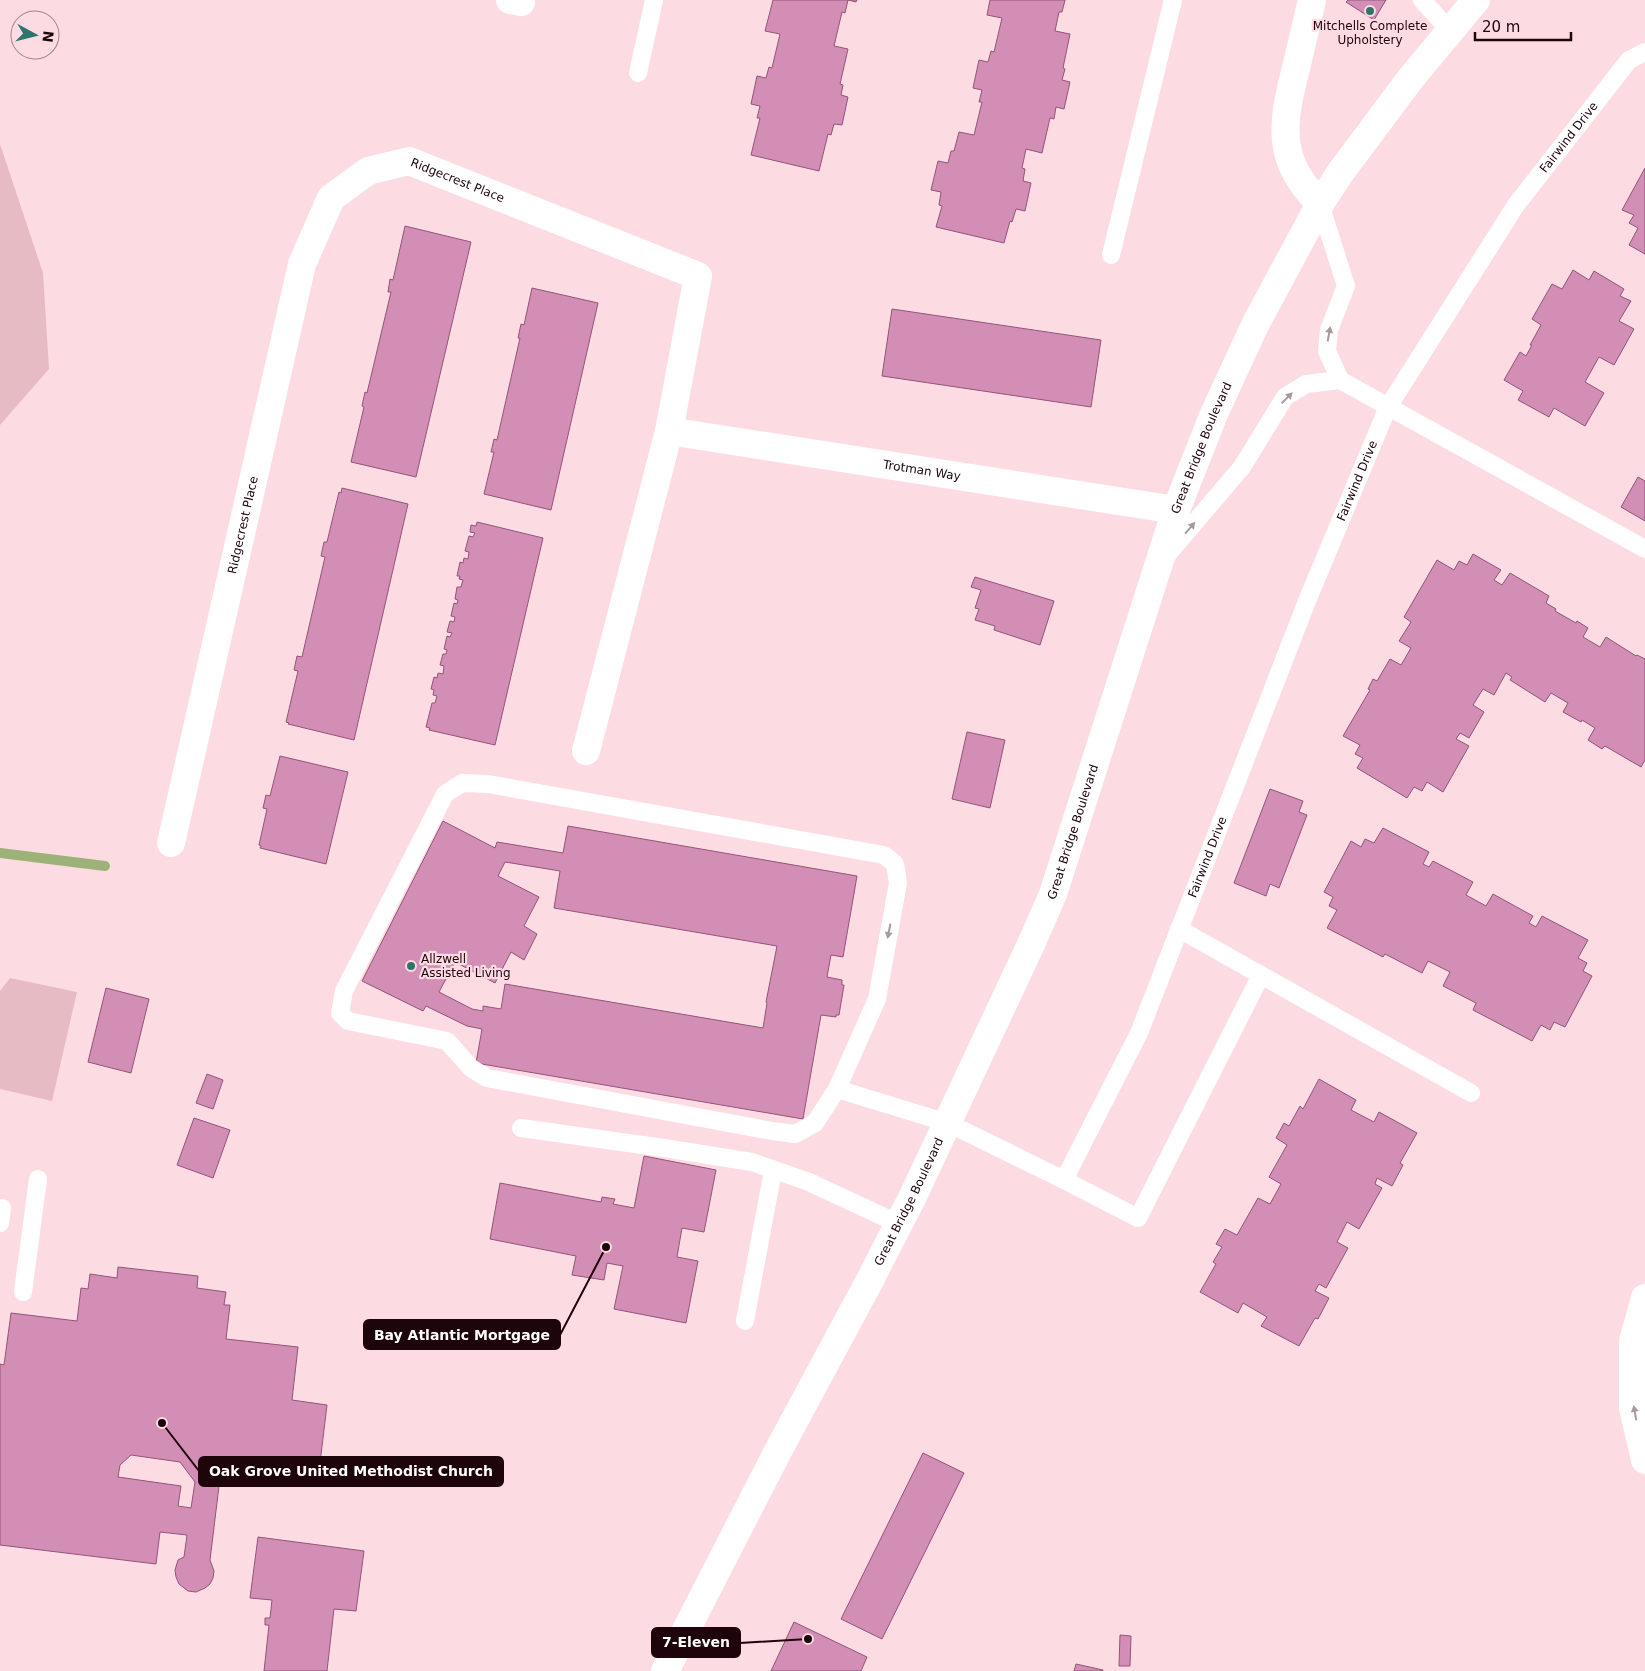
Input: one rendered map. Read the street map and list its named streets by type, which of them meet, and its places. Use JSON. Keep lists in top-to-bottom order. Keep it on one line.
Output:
{"streets":{"main road":["Ridgecrest Place","Great Bridge Boulevard","Trotman Way"],"lane":["Fairwind Drive"]},"crossings":[["Ridgecrest Place","Trotman Way"],["Great Bridge Boulevard","Trotman Way"]],"places":["Mitchells Complete Upholstery","Allzwell Assisted Living","Bay Atlantic Mortgage","Oak Grove United Methodist Church","7-Eleven"],"scale_bar":"20 m","north":"right"}
